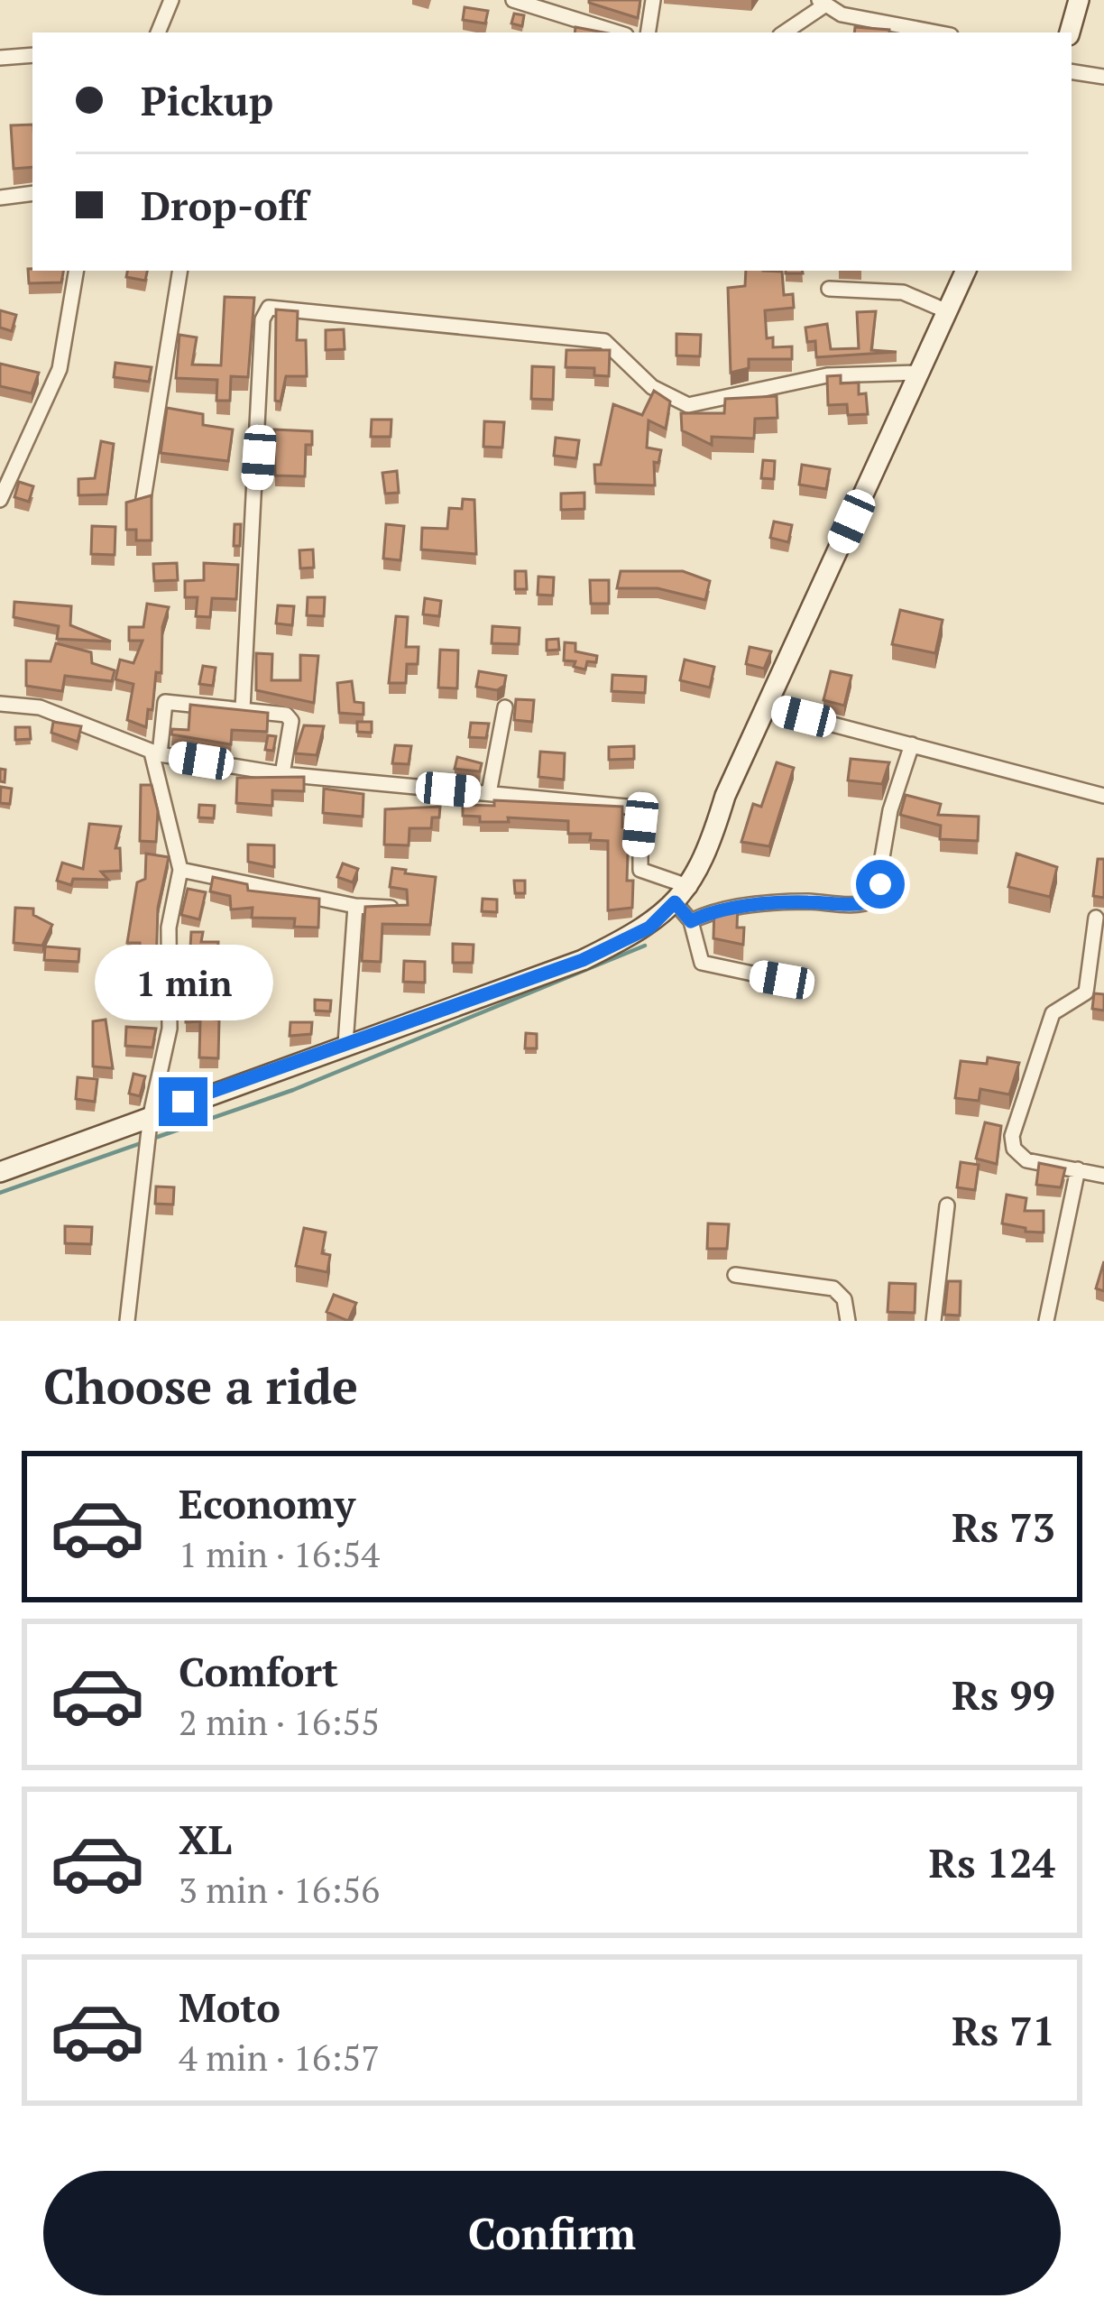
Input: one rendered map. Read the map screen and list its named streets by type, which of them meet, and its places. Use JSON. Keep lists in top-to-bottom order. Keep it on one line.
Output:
{"page":{"banner":["Pickup","Drop-off"],"bubble":"1 min","heading":"Choose a ride","list":[{"name":"Economy","note":"1 min · 16:54","value":"Rs 73"},{"name":"Comfort","note":"2 min · 16:55","value":"Rs 99"},{"name":"XL","note":"3 min · 16:56","value":"Rs 124"},{"name":"Moto","note":"4 min · 16:57","value":"Rs 71"}],"buttons":"Confirm"}}
